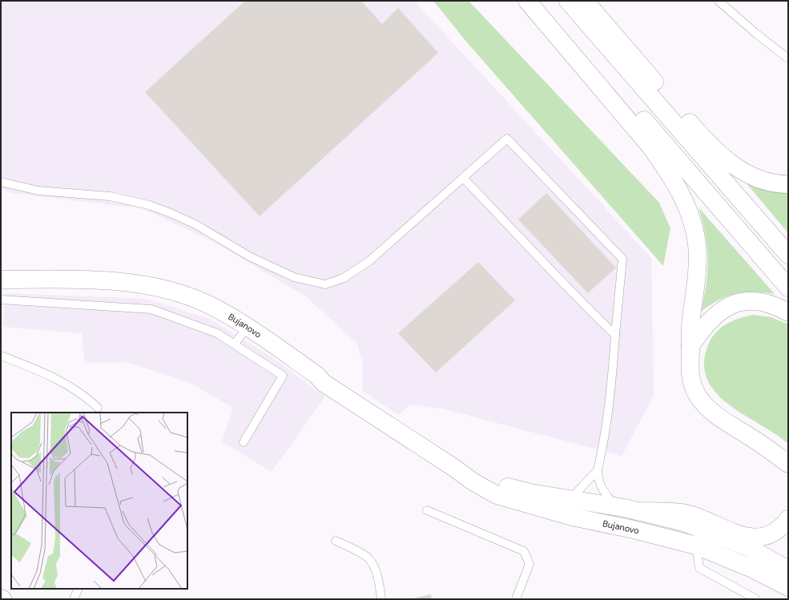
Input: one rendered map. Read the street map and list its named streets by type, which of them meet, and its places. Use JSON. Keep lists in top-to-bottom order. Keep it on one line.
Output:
{"streets":{"main road":["Bujanovo"]}}
